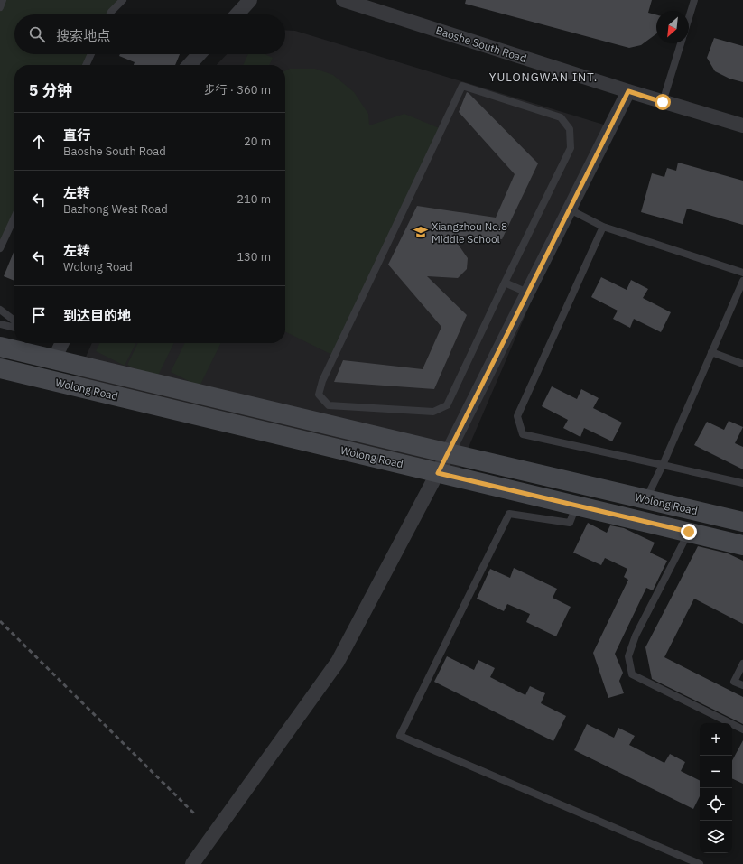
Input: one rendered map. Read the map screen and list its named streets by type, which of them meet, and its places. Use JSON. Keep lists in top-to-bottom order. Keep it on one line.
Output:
{"streets":{"main road":["Wolong Road"],"street":["Baoshe South Road"]},"districts":["YULONGWAN INT."],"places":{"school or university":["Xiangzhou No.8 Middle School"]},"north":"bottom left","page":{"search":"搜索地点","heading":["5 分钟","步行 · 360 m"],"list":[["直行","Baoshe South Road","20 m"],["左转","Bazhong West Road","210 m"],["左转","Wolong Road","130 m"],"到达目的地"],"map_buttons":["+","−"]}}
